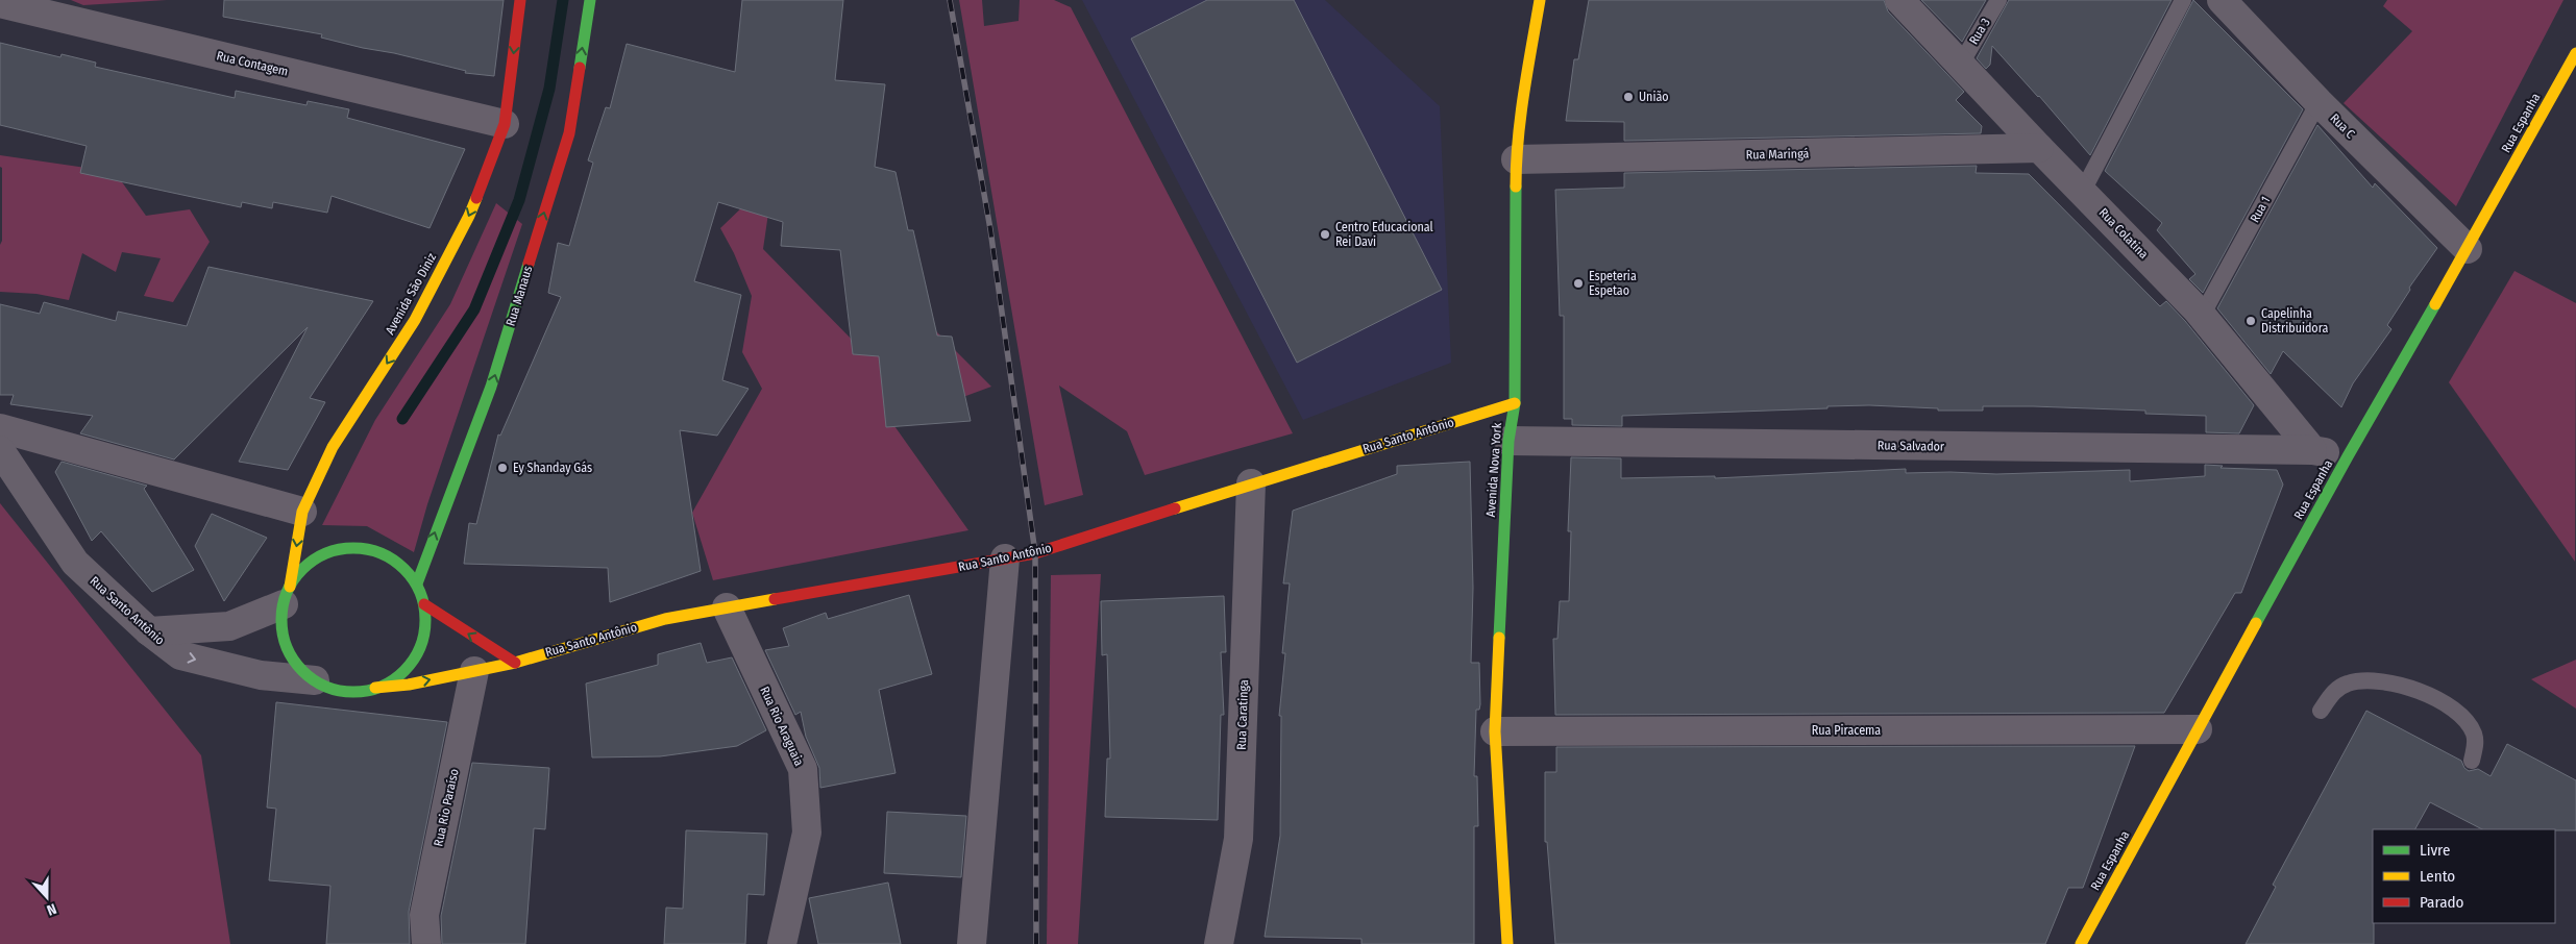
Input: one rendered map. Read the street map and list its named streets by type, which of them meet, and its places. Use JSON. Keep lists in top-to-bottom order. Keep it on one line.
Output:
{"streets":{"street":["Rua Contagem","Rua Espanha","Rua C","Rua Maringá","Rua Colatina","Avenida São Diniz","Rua Manaus","Rua Santo Antônio","Rua Salvador","Avenida Nova York","Rua Caratinga","Rua Rio Araguaia","Rua Piracema","Rua Rio Paraíso"],"lane":["Rua 3","Rua 1"]},"crossings":[["Rua 3","Rua Colatina"],["Rua Contagem","Avenida São Diniz"],["Rua Espanha","Rua C"],["Rua Espanha","Rua Piracema"],["Rua C","Rua 1"],["Rua Maringá","Rua Colatina"],["Rua Maringá","Avenida Nova York"],["Rua 1","Rua Colatina"],["Rua Colatina","Rua Salvador"],["Avenida São Diniz","Rua Manaus"],["Avenida São Diniz","Rua Santo Antônio"],["Rua Manaus","Rua Santo Antônio"],["Rua Santo Antônio","Avenida Nova York"],["Rua Santo Antônio","Rua Caratinga"],["Rua Santo Antônio","Rua Rio Araguaia"],["Rua Santo Antônio","Rua Rio Paraíso"],["Rua Salvador","Avenida Nova York"],["Avenida Nova York","Rua Piracema"]],"one_way":["Avenida São Diniz","Rua Manaus"],"places":["União","Centro Educacional Rei Davi","Espeteria Espetao","Capelinha Distribuidora","Ey Shanday Gás"],"legend":["Livre","Lento","Parado"],"north":"bottom"}
